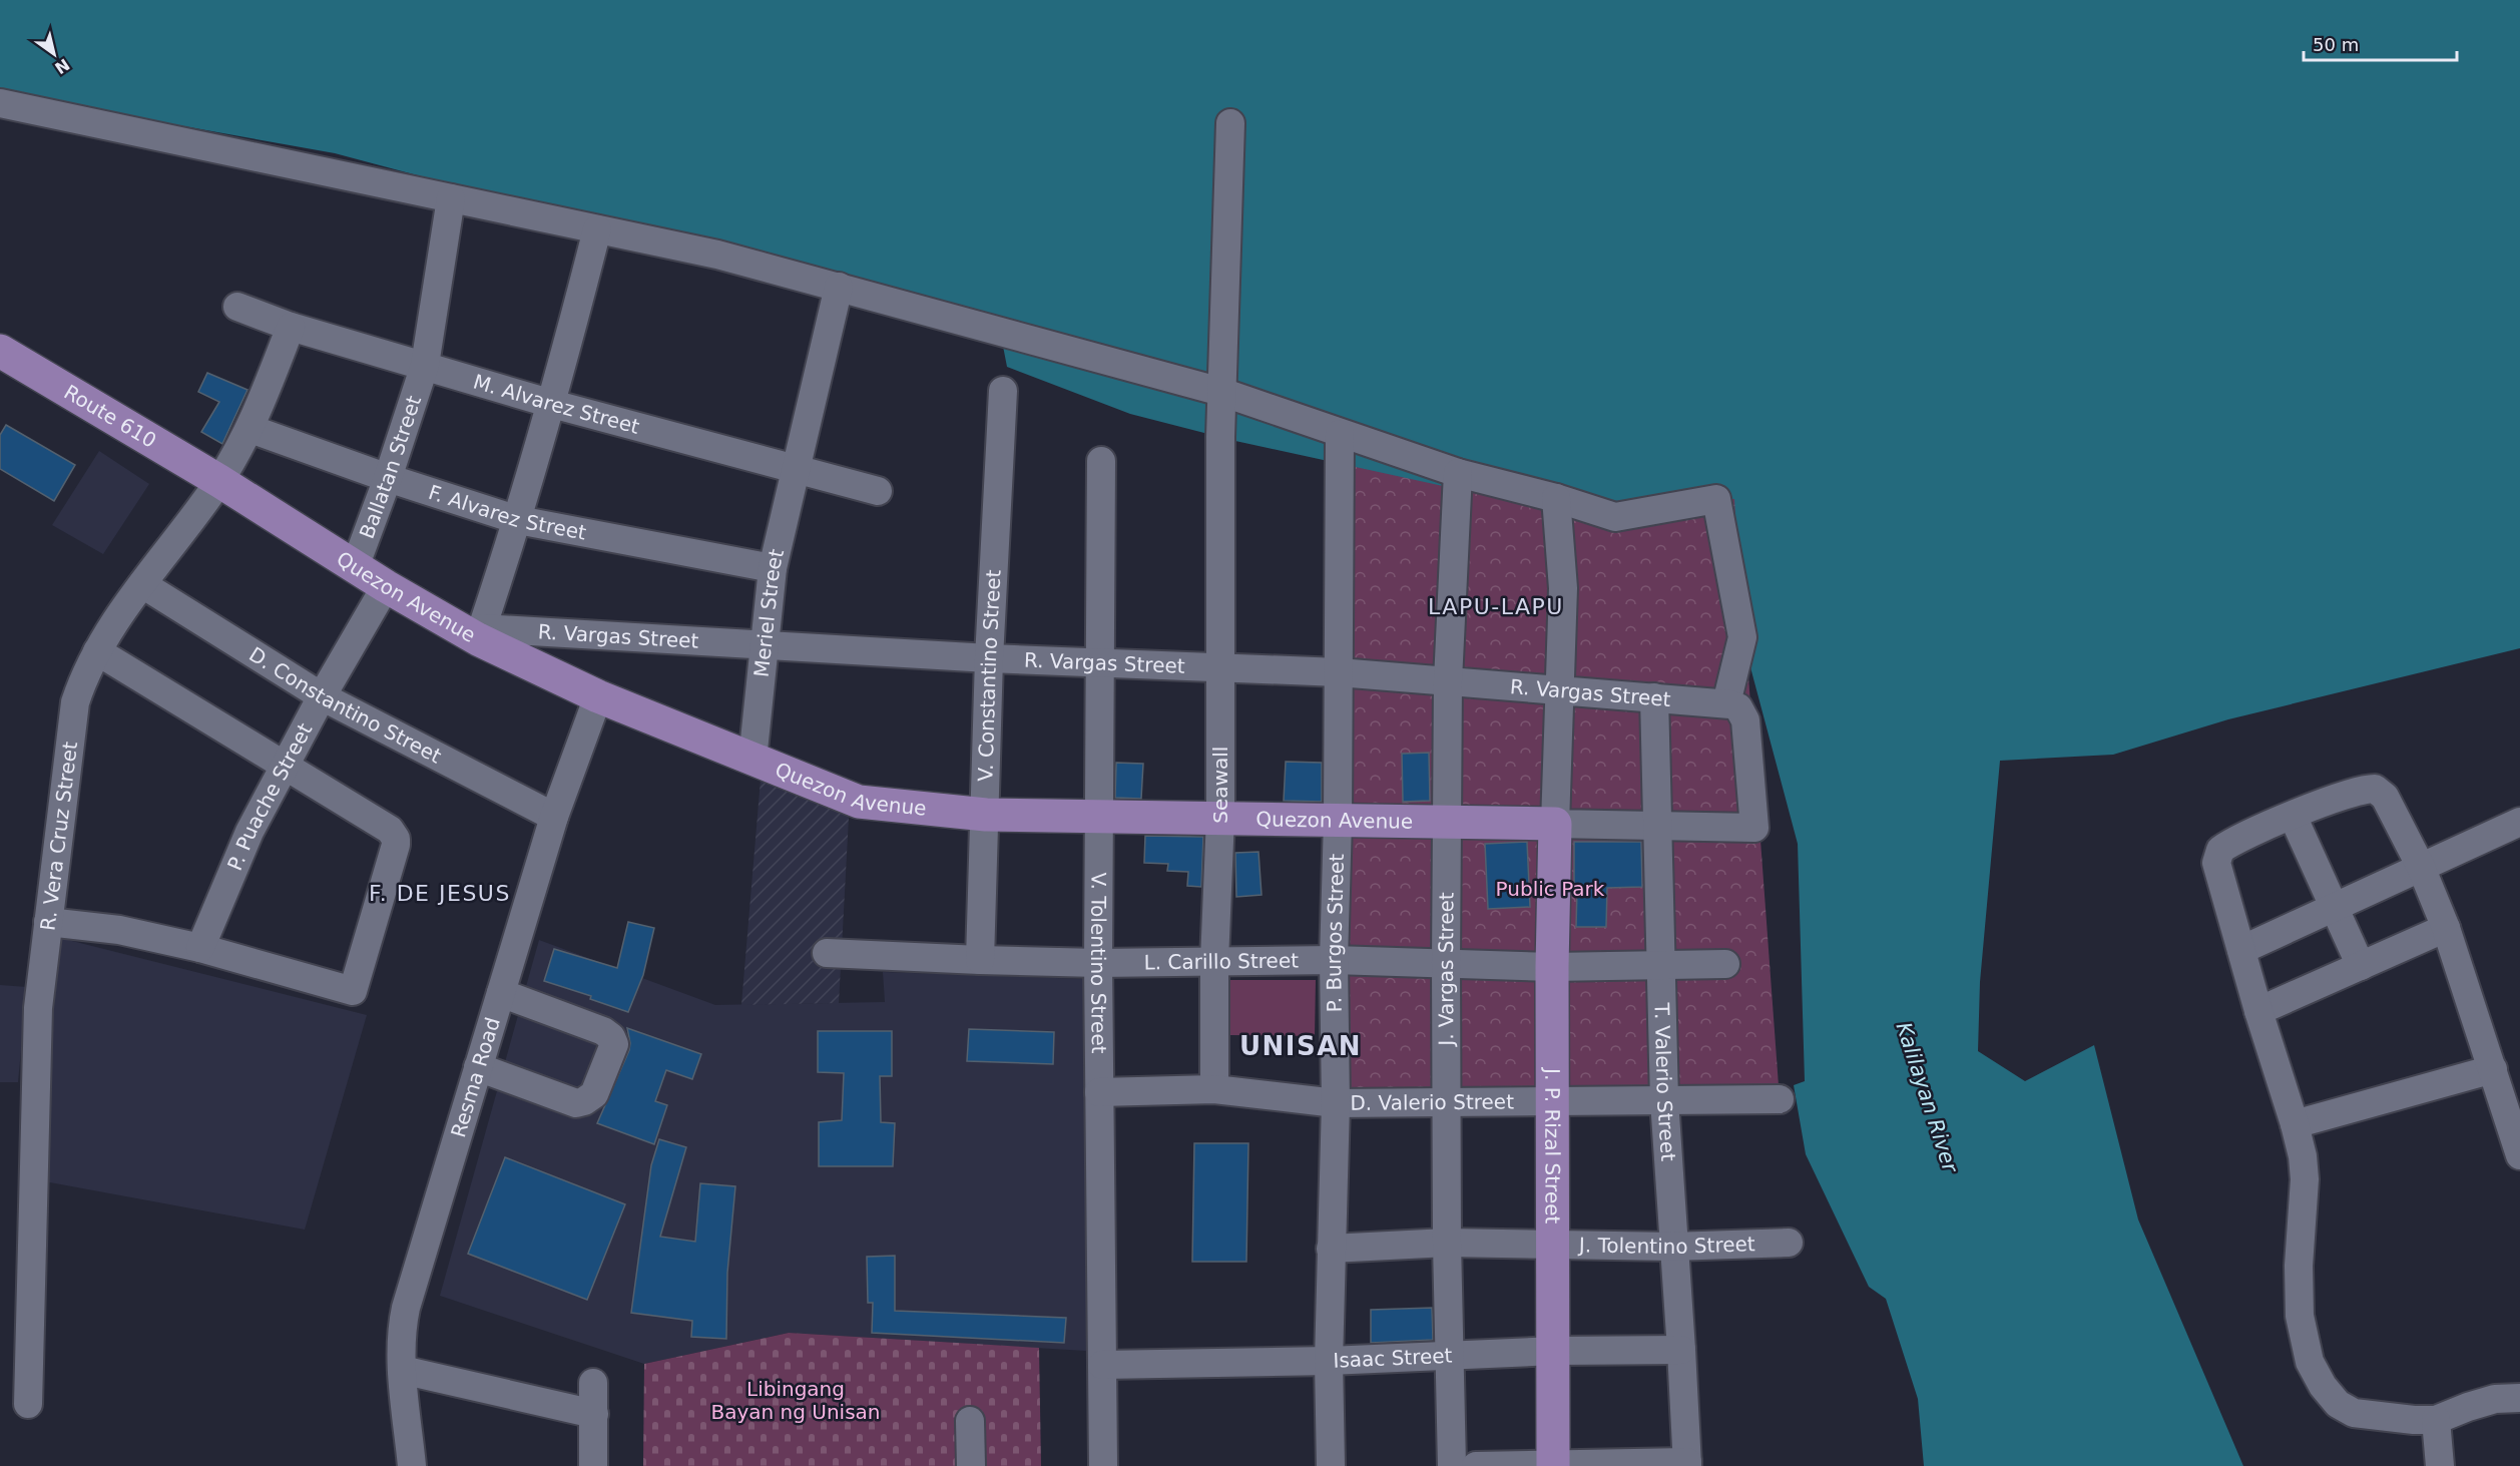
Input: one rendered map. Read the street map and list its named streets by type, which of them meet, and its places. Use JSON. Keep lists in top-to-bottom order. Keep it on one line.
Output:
{"streets":{"main road":["Route 610","Quezon Avenue","J. P. Rizal Street"],"street":["M. Alvarez Street","Ballatan Street","F. Alvarez Street","Meriel Street","R. Vargas Street","V. Constantino Street","D. Constantino Street","Seawall","P. Puache Street","R. Vera Cruz Street","P. Burgos Street","L. Carillo Street","V. Tolentino Street","J. Vargas Street","Resma Road","T. Valerio Street","D. Valerio Street","J. Tolentino Street","Isaac Street"]},"crossings":[["M. Alvarez Street","Ballatan Street"],["M. Alvarez Street","Meriel Street"],["M. Alvarez Street","R. Vera Cruz Street"],["Route 610","Quezon Avenue"],["Route 610","R. Vera Cruz Street"],["Ballatan Street","F. Alvarez Street"],["Ballatan Street","Quezon Avenue"],["F. Alvarez Street","Meriel Street"],["F. Alvarez Street","R. Vera Cruz Street"],["Quezon Avenue","Meriel Street"],["Quezon Avenue","R. Vargas Street"],["Quezon Avenue","V. Constantino Street"],["Quezon Avenue","Seawall"],["Quezon Avenue","P. Puache Street"],["Quezon Avenue","R. Vera Cruz Street"],["Quezon Avenue","P. Burgos Street"],["Quezon Avenue","V. Tolentino Street"],["Quezon Avenue","J. Vargas Street"],["Quezon Avenue","Resma Road"],["Quezon Avenue","J. P. Rizal Street"],["Meriel Street","R. Vargas Street"],["R. Vargas Street","V. Constantino Street"],["R. Vargas Street","Seawall"],["R. Vargas Street","P. Burgos Street"],["R. Vargas Street","V. Tolentino Street"],["R. Vargas Street","J. Vargas Street"],["R. Vargas Street","T. Valerio Street"],["V. Constantino Street","L. Carillo Street"],["D. Constantino Street","P. Puache Street"],["D. Constantino Street","R. Vera Cruz Street"],["D. Constantino Street","Resma Road"],["Seawall","L. Carillo Street"],["Seawall","D. Valerio Street"],["P. Burgos Street","L. Carillo Street"],["P. Burgos Street","D. Valerio Street"],["P. Burgos Street","J. Tolentino Street"],["P. Burgos Street","Isaac Street"],["L. Carillo Street","V. Tolentino Street"],["L. Carillo Street","J. Vargas Street"],["L. Carillo Street","T. Valerio Street"],["L. Carillo Street","J. P. Rizal Street"],["V. Tolentino Street","D. Valerio Street"],["V. Tolentino Street","Isaac Street"],["J. Vargas Street","D. Valerio Street"],["J. Vargas Street","J. Tolentino Street"],["J. Vargas Street","Isaac Street"],["T. Valerio Street","D. Valerio Street"],["T. Valerio Street","J. Tolentino Street"],["T. Valerio Street","Isaac Street"],["D. Valerio Street","J. P. Rizal Street"],["J. P. Rizal Street","J. Tolentino Street"],["J. P. Rizal Street","Isaac Street"]],"districts":["LAPU-LAPU","F. DE JESUS","UNISAN"],"water":["Kalilayan River"],"parks":["Public Park","Libingang Bayan ng Unisan"],"scale_bar":"50 m","north":"bottom right"}
